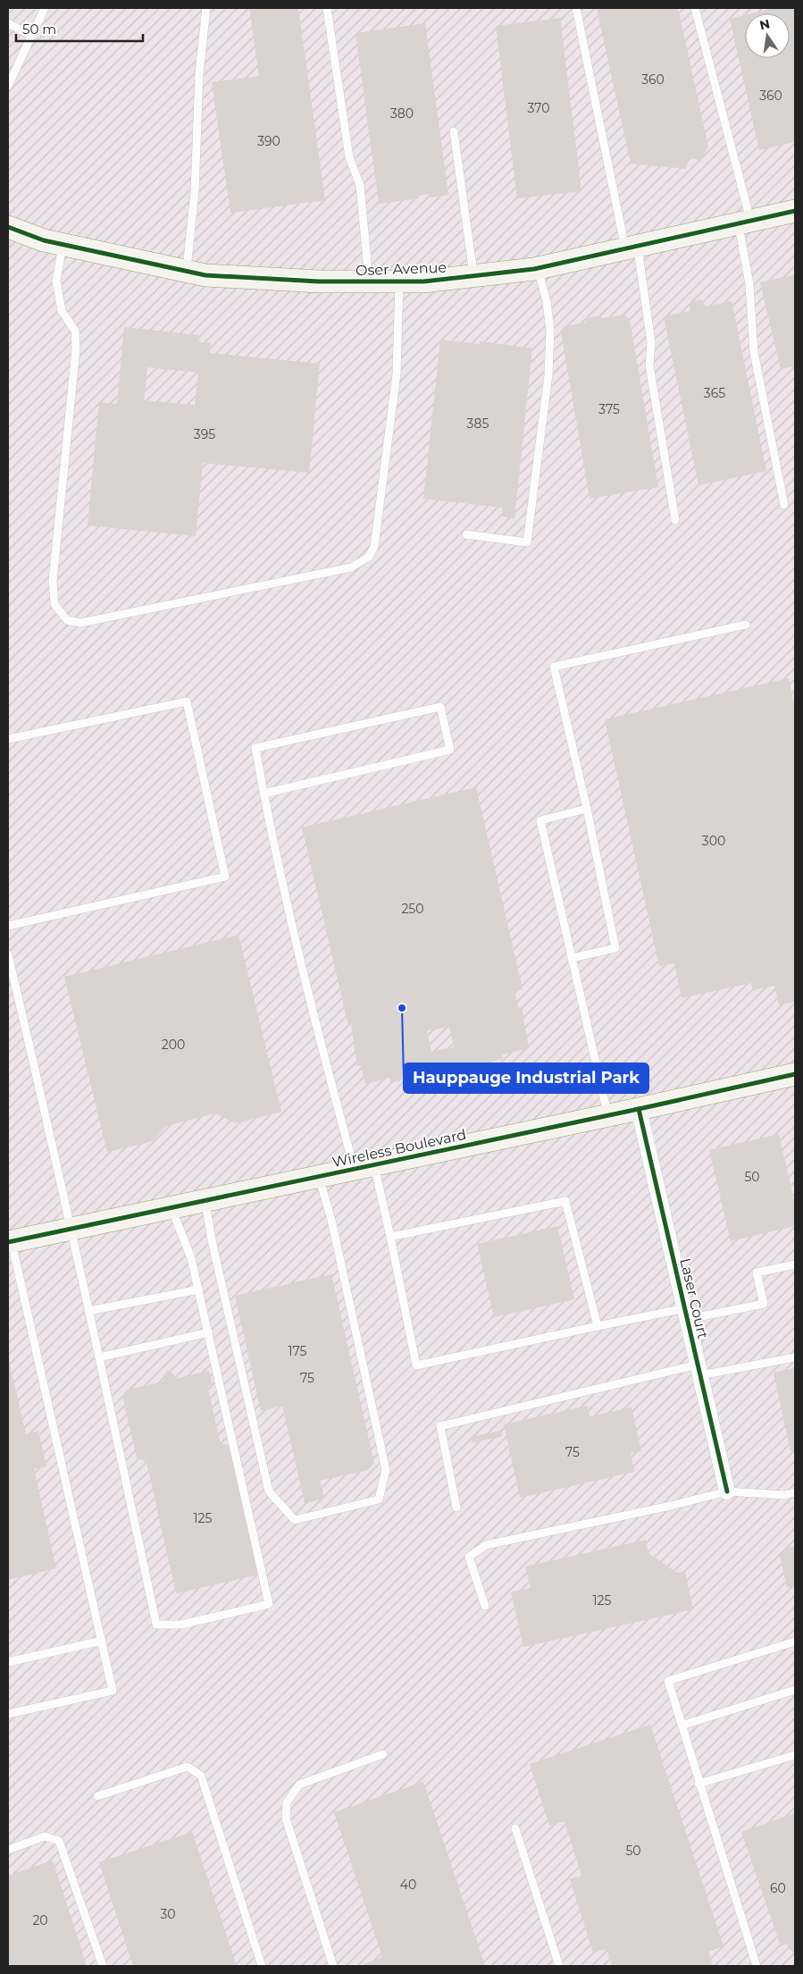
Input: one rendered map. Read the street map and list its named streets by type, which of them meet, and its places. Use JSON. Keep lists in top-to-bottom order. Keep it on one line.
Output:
{"streets":{"street":["Oser Avenue","Wireless Boulevard","Laser Court"]},"crossings":[["Wireless Boulevard","Laser Court"]],"places":["Hauppauge Industrial Park"],"house_numbers":["360","360","370","380","390","365","375","385","395","300","250","200","50","175","75","75","125","125","50","40","60","30","20"],"scale_bar":"50 m","north":"top"}
